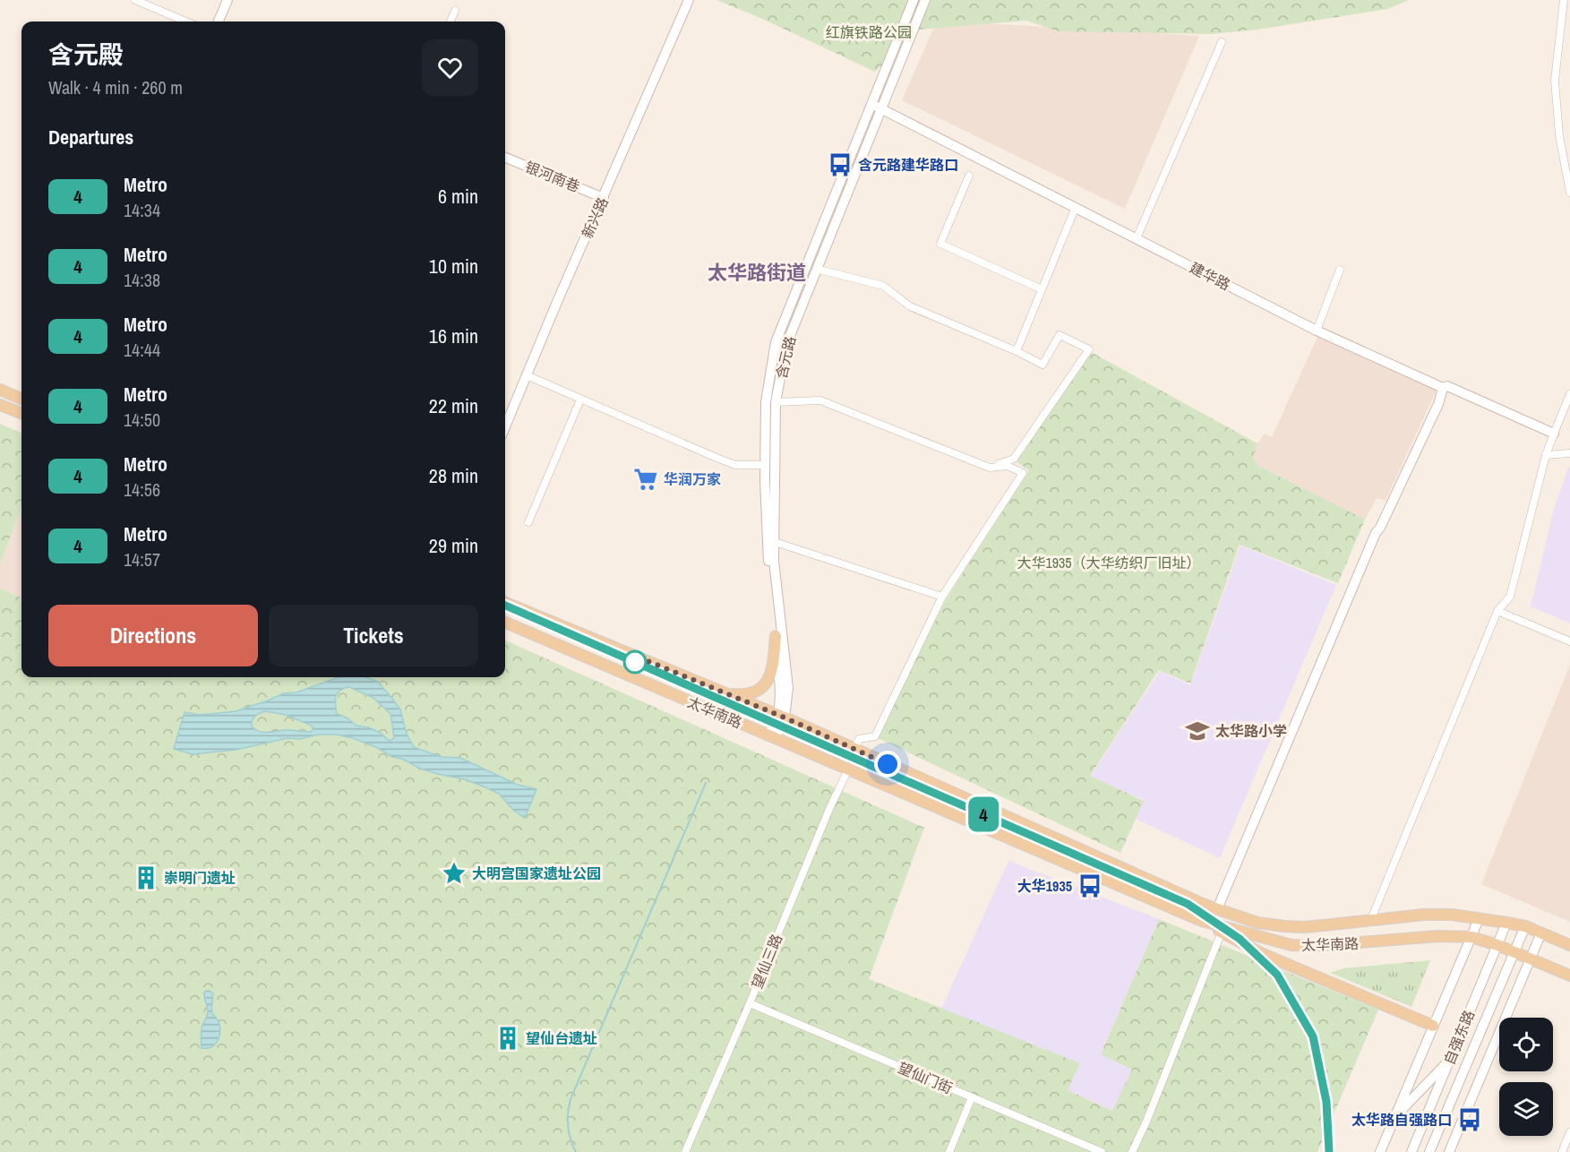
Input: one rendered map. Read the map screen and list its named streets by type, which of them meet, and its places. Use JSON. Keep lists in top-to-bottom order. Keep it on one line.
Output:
{"streets":{"main road":["太华南路"],"street":["银河南巷","新兴路","建华路","含元路","望仙三路","自强东路","望仙门街"]},"crossings":[["银河南巷","新兴路"],["建华路","含元路"],["含元路","太华南路"],["太华南路","望仙三路"],["太华南路","自强东路"],["望仙三路","望仙门街"]],"districts":["太华路街道"],"parks":["红旗铁路公园","大华1935（大华纺织厂旧址）"],"places":{"bus stop":["含元路建华路口","大华1935","太华路自强路口"],"supermarket":["华润万家"],"school or university":["太华路小学"],"place":["大明宫国家遗址公园"],"building":["崇明门遗址","望仙台遗址"]},"lines":["metro line 4"],"page":{"on_map":"4","heading":[["含元殿","Walk · 4 min · 260 m"],"Departures"],"list":[{"mark":"4","name":"Metro","note":"14:34","value":"6 min"},{"mark":"4","name":"Metro","note":"14:38","value":"10 min"},{"mark":"4","name":"Metro","note":"14:44","value":"16 min"},{"mark":"4","name":"Metro","note":"14:50","value":"22 min"},{"mark":"4","name":"Metro","note":"14:56","value":"28 min"},{"mark":"4","name":"Metro","note":"14:57","value":"29 min"}],"buttons":["Directions","Tickets"]}}
